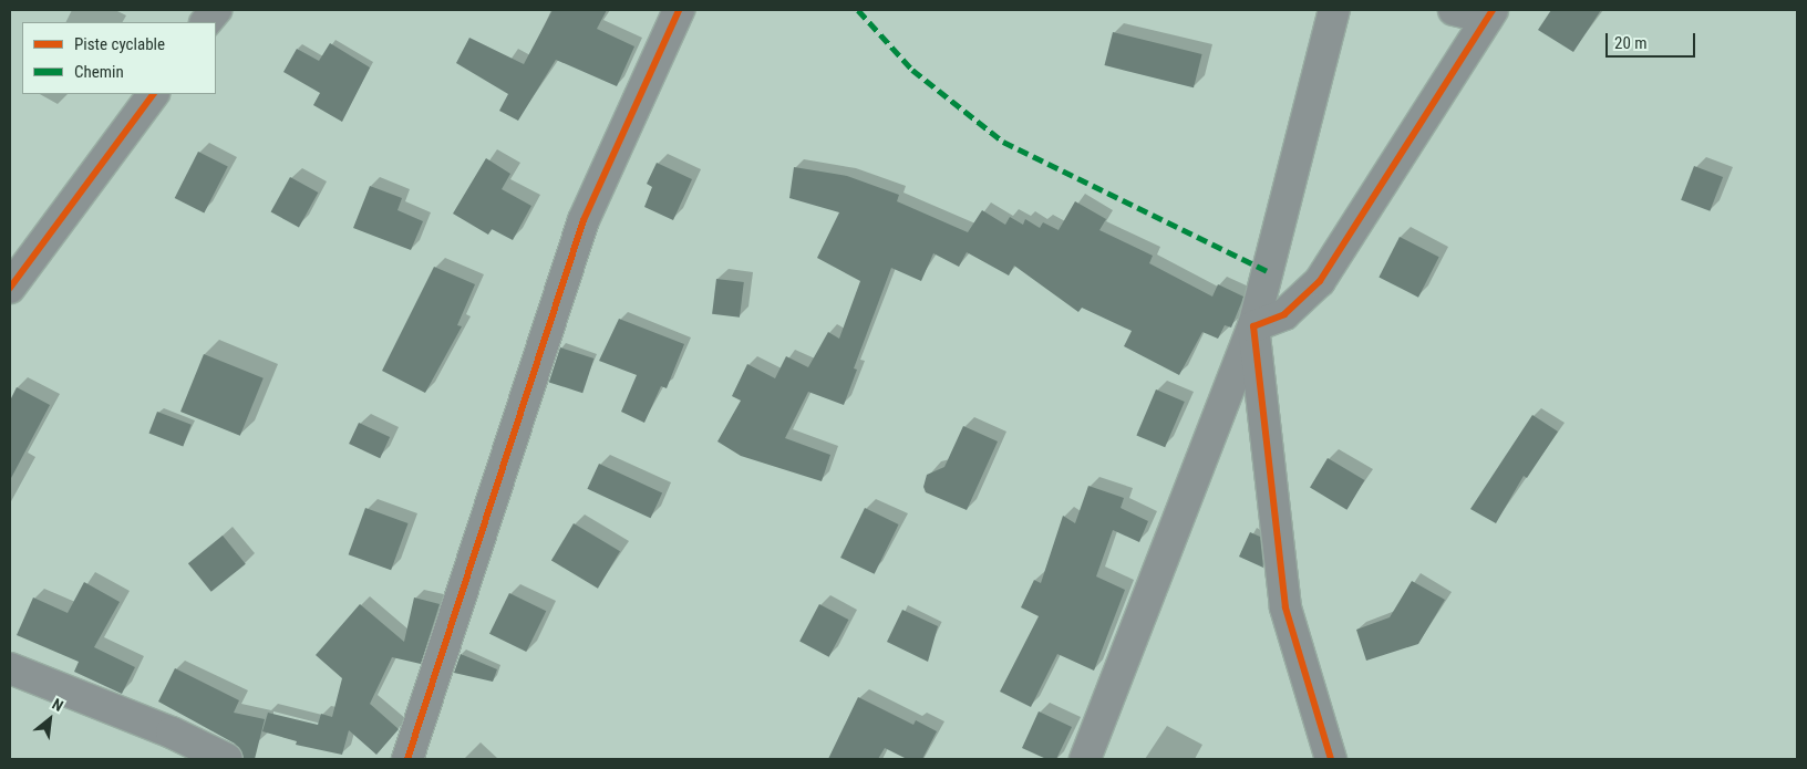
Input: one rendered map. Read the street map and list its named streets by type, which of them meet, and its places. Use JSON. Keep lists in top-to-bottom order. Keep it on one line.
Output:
{"legend":["Piste cyclable","Chemin"],"scale_bar":"20 m","north":"top right"}
